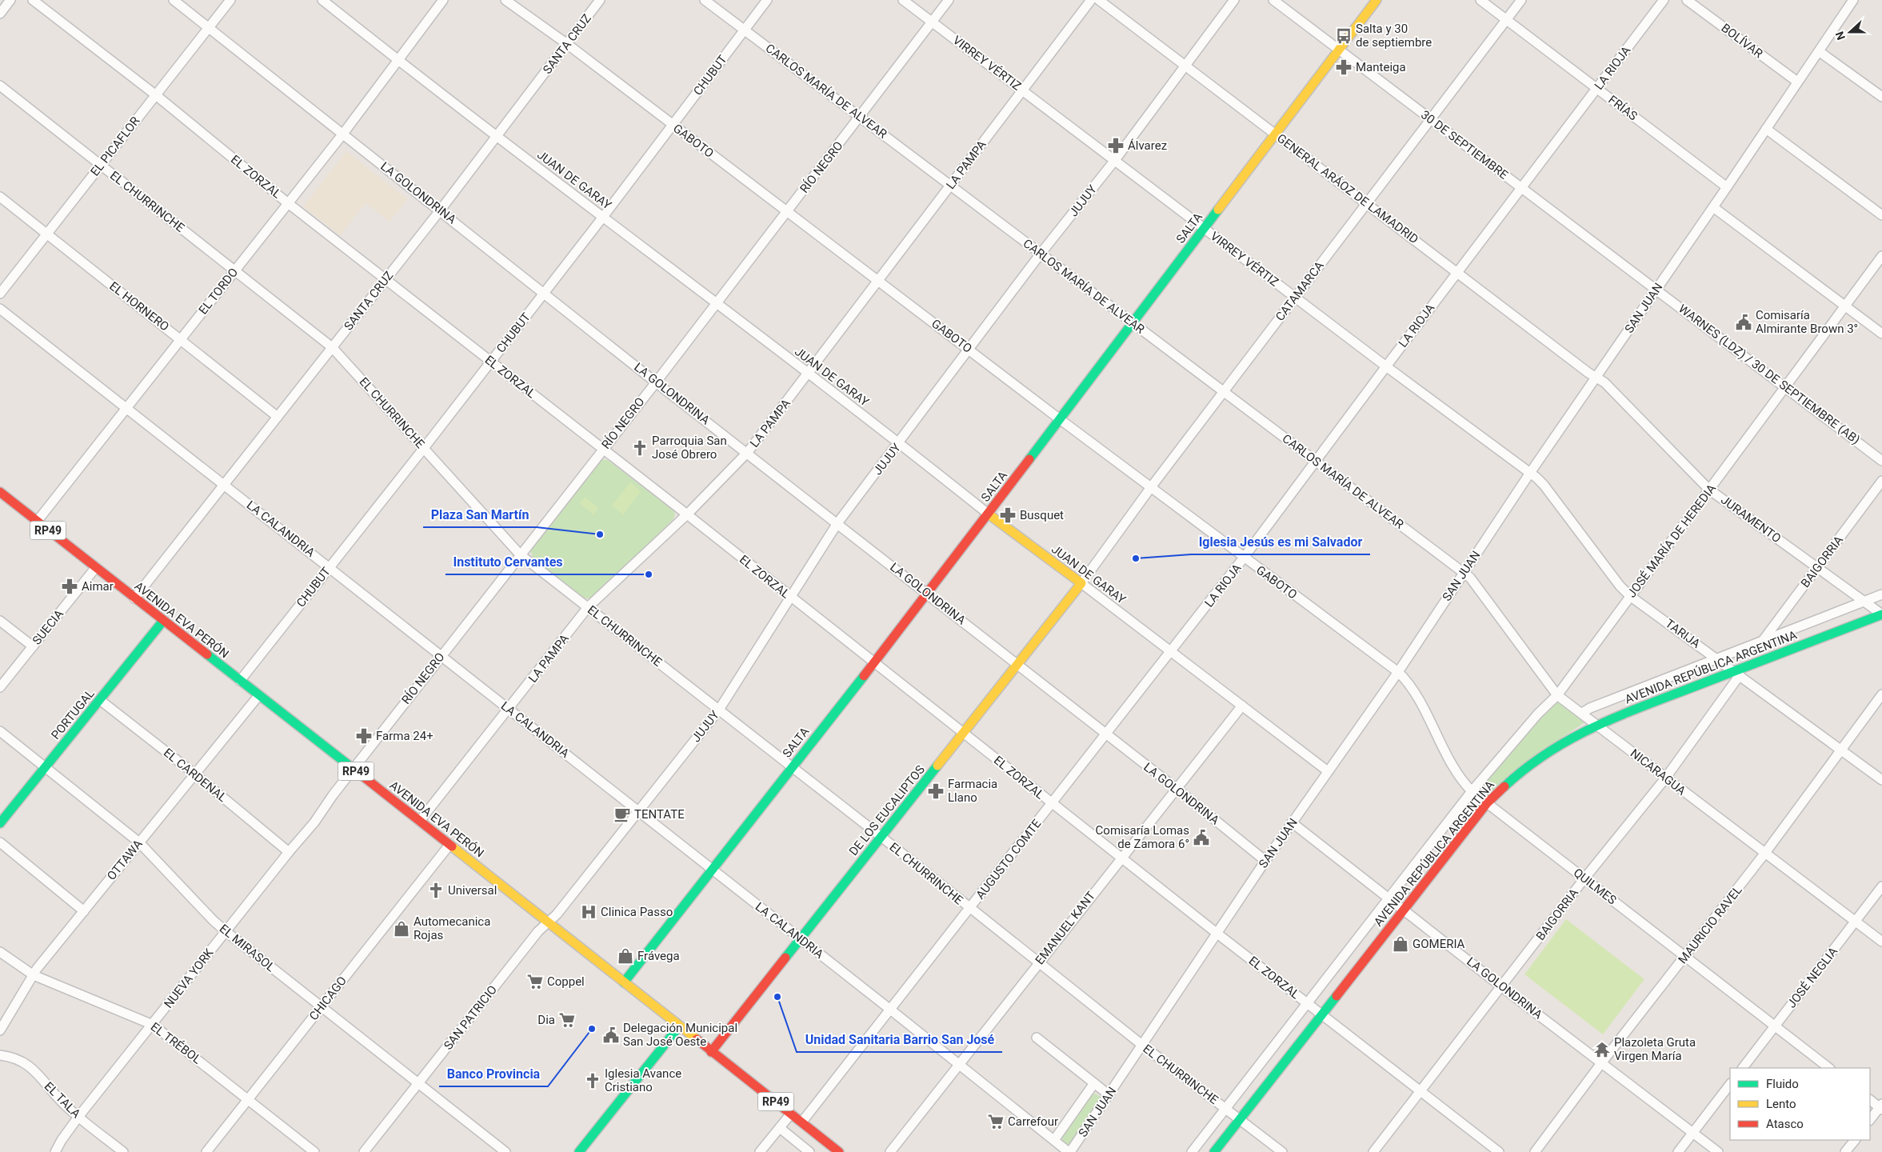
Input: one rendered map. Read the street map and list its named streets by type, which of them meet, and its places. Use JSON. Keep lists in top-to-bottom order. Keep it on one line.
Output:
{"streets":{"street":["BOLÍVAR","SANTA CRUZ","VIRREY VÉRTIZ","LA RIOJA","CHUBUT","CARLOS MARÍA DE ALVEAR","FRÍAS","GABOTO","30 DE SEPTIEMBRE","EL PICAFLOR","LA PAMPA","RÍO NEGRO","EL ZORZAL","JUAN DE GARAY","GENERAL ARÁOZ DE LAMADRID","LA GOLONDRINA","JUJUY","EL CHURRINCHE","SALTA","EL TORDO","CATAMARCA","EL HORNERO","SAN JUAN","WARNES (LDZ) / 30 DE SEPTIEMBRE (AB)","JURAMENTO","LA CALANDRIA","RP49","JOSÉ MARÍA DE HEREDIA","BAIGORRIA","AVENIDA EVA PERÓN","SUECIA","TARIJA","AVENIDA REPÚBLICA ARGENTINA","PORTUGAL","NICARAGUA","EL CARDENAL","DE LOS EUCALIPTOS","AUGUSTO COMTE","OTTAWA","QUILMES","MAURICIO RAVEL","EMANUEL KANT","EL MIRASOL","JOSÉ NEGLIA","NUEVA YORK","CHICAGO","SAN PATRICIO","EL TRÉBOL","EL TALA"]},"crossings":[["BOLÍVAR","SAN JUAN"],["SANTA CRUZ","GABOTO"],["SANTA CRUZ","EL ZORZAL"],["SANTA CRUZ","JUAN DE GARAY"],["SANTA CRUZ","LA GOLONDRINA"],["SANTA CRUZ","EL CHURRINCHE"],["SANTA CRUZ","EL HORNERO"],["SANTA CRUZ","LA CALANDRIA"],["SANTA CRUZ","AVENIDA EVA PERÓN"],["VIRREY VÉRTIZ","LA RIOJA"],["VIRREY VÉRTIZ","LA PAMPA"],["VIRREY VÉRTIZ","RÍO NEGRO"],["VIRREY VÉRTIZ","JUJUY"],["VIRREY VÉRTIZ","SALTA"],["VIRREY VÉRTIZ","CATAMARCA"],["VIRREY VÉRTIZ","SAN JUAN"],["VIRREY VÉRTIZ","TARIJA"],["LA RIOJA","CARLOS MARÍA DE ALVEAR"],["LA RIOJA","FRÍAS"],["LA RIOJA","GABOTO"],["LA RIOJA","30 DE SEPTIEMBRE"],["LA RIOJA","JUAN DE GARAY"],["LA RIOJA","GENERAL ARÁOZ DE LAMADRID"],["LA RIOJA","AUGUSTO COMTE"],["CHUBUT","CARLOS MARÍA DE ALVEAR"],["CHUBUT","GABOTO"],["CHUBUT","EL ZORZAL"],["CHUBUT","JUAN DE GARAY"],["CHUBUT","LA GOLONDRINA"],["CHUBUT","EL CHURRINCHE"],["CHUBUT","LA CALANDRIA"],["CHUBUT","AVENIDA EVA PERÓN"],["CARLOS MARÍA DE ALVEAR","LA PAMPA"],["CARLOS MARÍA DE ALVEAR","RÍO NEGRO"],["CARLOS MARÍA DE ALVEAR","JUJUY"],["CARLOS MARÍA DE ALVEAR","SALTA"],["CARLOS MARÍA DE ALVEAR","CATAMARCA"],["CARLOS MARÍA DE ALVEAR","SAN JUAN"],["CARLOS MARÍA DE ALVEAR","NICARAGUA"],["FRÍAS","CATAMARCA"],["FRÍAS","SAN JUAN"],["GABOTO","LA PAMPA"],["GABOTO","RÍO NEGRO"],["GABOTO","JUJUY"],["GABOTO","SALTA"],["GABOTO","CATAMARCA"],["GABOTO","SAN JUAN"],["GABOTO","QUILMES"],["30 DE SEPTIEMBRE","SALTA"],["30 DE SEPTIEMBRE","CATAMARCA"],["30 DE SEPTIEMBRE","SAN JUAN"],["30 DE SEPTIEMBRE","WARNES (LDZ) / 30 DE SEPTIEMBRE (AB)"],["EL PICAFLOR","EL ZORZAL"],["EL PICAFLOR","LA GOLONDRINA"],["EL PICAFLOR","EL CHURRINCHE"],["EL PICAFLOR","EL HORNERO"],["LA PAMPA","EL ZORZAL"],["LA PAMPA","JUAN DE GARAY"],["LA PAMPA","LA GOLONDRINA"],["LA PAMPA","EL CHURRINCHE"],["LA PAMPA","LA CALANDRIA"],["LA PAMPA","AVENIDA EVA PERÓN"],["RÍO NEGRO","EL ZORZAL"],["RÍO NEGRO","JUAN DE GARAY"],["RÍO NEGRO","LA GOLONDRINA"],["RÍO NEGRO","EL CHURRINCHE"],["RÍO NEGRO","LA CALANDRIA"],["RÍO NEGRO","AVENIDA EVA PERÓN"],["RÍO NEGRO","NUEVA YORK"],["EL ZORZAL","JUJUY"],["EL ZORZAL","SALTA"],["EL ZORZAL","EL TORDO"],["EL ZORZAL","SAN JUAN"],["EL ZORZAL","BAIGORRIA"],["EL ZORZAL","AVENIDA REPÚBLICA ARGENTINA"],["EL ZORZAL","DE LOS EUCALIPTOS"],["EL ZORZAL","AUGUSTO COMTE"],["EL ZORZAL","EMANUEL KANT"],["JUAN DE GARAY","JUJUY"],["JUAN DE GARAY","SALTA"],["JUAN DE GARAY","EL TORDO"],["JUAN DE GARAY","CATAMARCA"],["JUAN DE GARAY","SAN JUAN"],["JUAN DE GARAY","DE LOS EUCALIPTOS"],["JUAN DE GARAY","AUGUSTO COMTE"],["JUAN DE GARAY","EMANUEL KANT"],["GENERAL ARÁOZ DE LAMADRID","JUJUY"],["GENERAL ARÁOZ DE LAMADRID","SALTA"],["GENERAL ARÁOZ DE LAMADRID","CATAMARCA"],["GENERAL ARÁOZ DE LAMADRID","SAN JUAN"],["GENERAL ARÁOZ DE LAMADRID","JURAMENTO"],["LA GOLONDRINA","JUJUY"],["LA GOLONDRINA","SALTA"],["LA GOLONDRINA","EL TORDO"],["LA GOLONDRINA","SAN JUAN"],["LA GOLONDRINA","BAIGORRIA"],["LA GOLONDRINA","AVENIDA REPÚBLICA ARGENTINA"],["LA GOLONDRINA","DE LOS EUCALIPTOS"],["LA GOLONDRINA","AUGUSTO COMTE"],["LA GOLONDRINA","MAURICIO RAVEL"],["LA GOLONDRINA","EMANUEL KANT"],["JUJUY","EL CHURRINCHE"],["JUJUY","LA CALANDRIA"],["JUJUY","AVENIDA EVA PERÓN"],["JUJUY","SAN PATRICIO"],["EL CHURRINCHE","SALTA"],["EL CHURRINCHE","EL TORDO"],["EL CHURRINCHE","SAN JUAN"],["EL CHURRINCHE","AVENIDA REPÚBLICA ARGENTINA"],["EL CHURRINCHE","DE LOS EUCALIPTOS"],["EL CHURRINCHE","AUGUSTO COMTE"],["EL CHURRINCHE","EMANUEL KANT"],["SALTA","LA CALANDRIA"],["SALTA","AVENIDA EVA PERÓN"],["EL TORDO","EL HORNERO"],["EL TORDO","LA CALANDRIA"],["EL TORDO","AVENIDA EVA PERÓN"],["CATAMARCA","DE LOS EUCALIPTOS"],["SAN JUAN","WARNES (LDZ) / 30 DE SEPTIEMBRE (AB)"],["SAN JUAN","JURAMENTO"],["SAN JUAN","LA CALANDRIA"],["SAN JUAN","TARIJA"],["SAN JUAN","NICARAGUA"],["SAN JUAN","QUILMES"],["WARNES (LDZ) / 30 DE SEPTIEMBRE (AB)","JOSÉ MARÍA DE HEREDIA"],["JURAMENTO","JOSÉ MARÍA DE HEREDIA"],["JURAMENTO","BAIGORRIA"],["JURAMENTO","AVENIDA REPÚBLICA ARGENTINA"],["LA CALANDRIA","DE LOS EUCALIPTOS"],["LA CALANDRIA","AUGUSTO COMTE"],["LA CALANDRIA","EMANUEL KANT"],["JOSÉ MARÍA DE HEREDIA","TARIJA"],["JOSÉ MARÍA DE HEREDIA","AVENIDA REPÚBLICA ARGENTINA"],["JOSÉ MARÍA DE HEREDIA","NICARAGUA"],["BAIGORRIA","TARIJA"],["BAIGORRIA","AVENIDA REPÚBLICA ARGENTINA"],["BAIGORRIA","NICARAGUA"],["BAIGORRIA","QUILMES"],["AVENIDA EVA PERÓN","SUECIA"],["AVENIDA EVA PERÓN","PORTUGAL"],["AVENIDA EVA PERÓN","DE LOS EUCALIPTOS"],["AVENIDA EVA PERÓN","AUGUSTO COMTE"],["AVENIDA EVA PERÓN","OTTAWA"],["AVENIDA EVA PERÓN","NUEVA YORK"],["AVENIDA EVA PERÓN","CHICAGO"],["AVENIDA EVA PERÓN","SAN PATRICIO"],["TARIJA","AVENIDA REPÚBLICA ARGENTINA"],["TARIJA","MAURICIO RAVEL"],["AVENIDA REPÚBLICA ARGENTINA","NICARAGUA"],["AVENIDA REPÚBLICA ARGENTINA","QUILMES"],["PORTUGAL","EL CARDENAL"],["PORTUGAL","EL MIRASOL"],["NICARAGUA","MAURICIO RAVEL"],["NICARAGUA","JOSÉ NEGLIA"],["EL CARDENAL","OTTAWA"],["EL CARDENAL","NUEVA YORK"],["OTTAWA","EL MIRASOL"],["OTTAWA","EL TRÉBOL"],["QUILMES","MAURICIO RAVEL"],["QUILMES","JOSÉ NEGLIA"],["EL MIRASOL","NUEVA YORK"],["EL MIRASOL","CHICAGO"],["EL MIRASOL","SAN PATRICIO"],["NUEVA YORK","EL TRÉBOL"],["NUEVA YORK","EL TALA"],["CHICAGO","EL TRÉBOL"]],"places":{"bus stop":["Salta y 30 de septiembre"],"pharmacy":["Manteiga","Álvarez","Busquet","Aimar","Farma 24+","Farmacia Llano"],"public building":["Comisaría Almirante Brown 3°","Comisaría Lomas de Zamora 6°","Delegación Municipal San José Oeste"],"church":["Parroquia San José Obrero","Universal","Iglesia Avance Cristiano"],"other":["Plaza San Martín","Iglesia Jesús es mi Salvador","Instituto Cervantes","Unidad Sanitaria Barrio San José","Banco Provincia"],"cafe":["TENTATE"],"hospital":["Clinica Passo"],"shop":["Automecanica Rojas","GOMERIA","Frávega"],"supermarket":["Coppel","Dia","Carrefour"],"temple":["Plazoleta Gruta Virgen María"]},"legend":["Fluido","Lento","Atasco"],"north":"left"}
